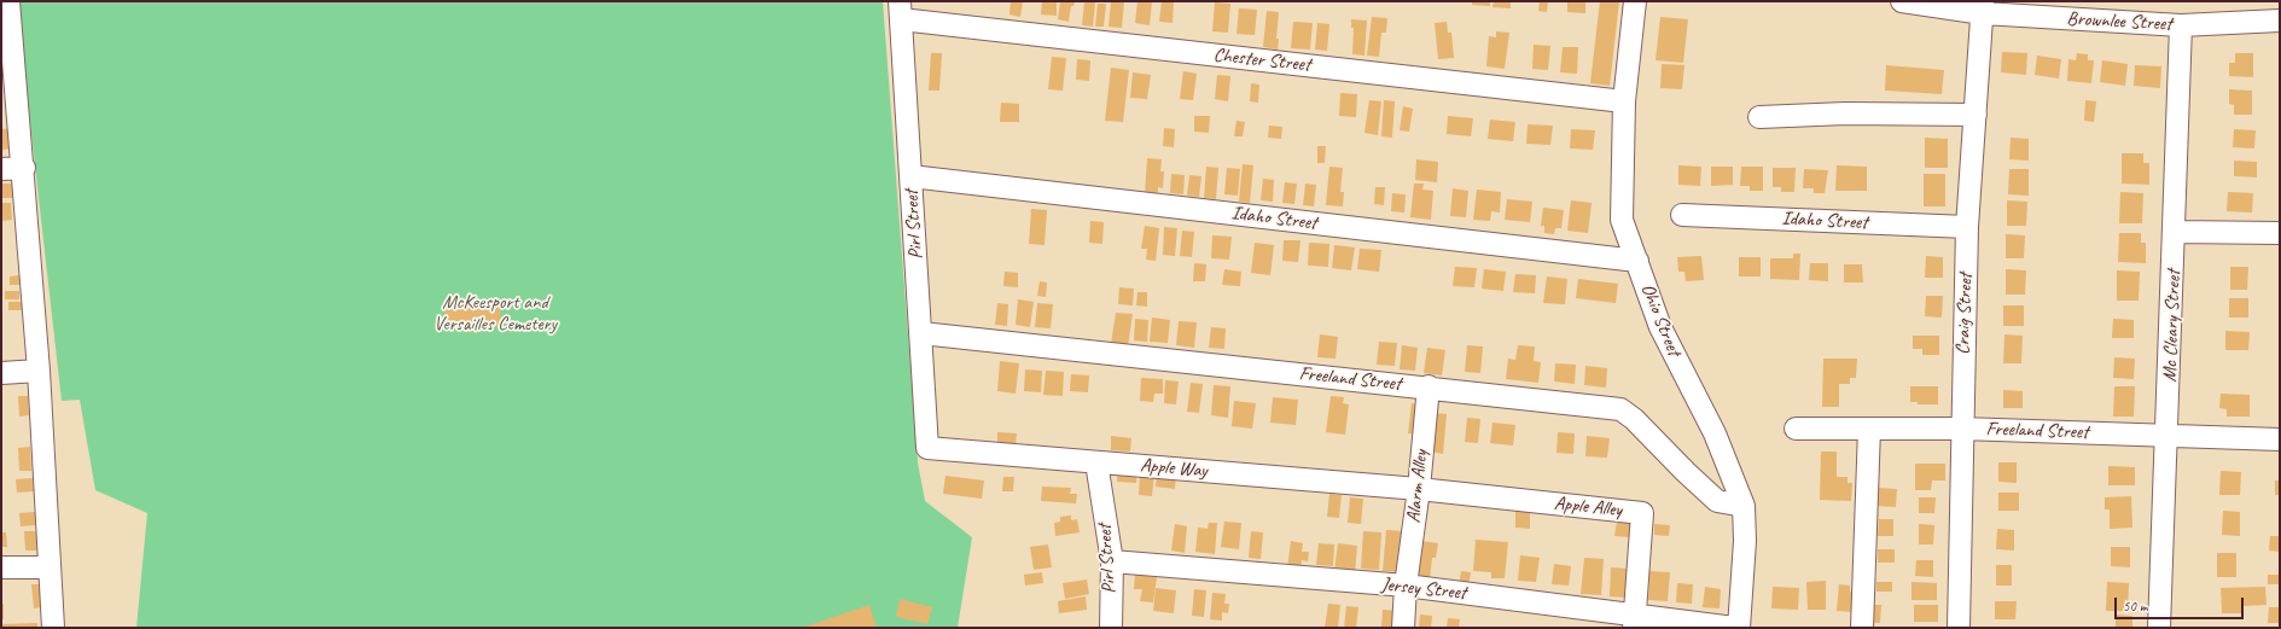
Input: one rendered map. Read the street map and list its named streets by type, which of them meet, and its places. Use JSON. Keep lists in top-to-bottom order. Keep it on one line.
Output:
{"streets":{"street":["Brownlee Street","Chester Street","Idaho Street","Pirl Street","Craig Street","Ohio Street","Mc Cleary Street","Freeland Street","Apple Way","Alarm Alley","Apple Alley","Jersey Street"]},"crossings":[["Brownlee Street","Craig Street"],["Brownlee Street","Mc Cleary Street"],["Chester Street","Pirl Street"],["Chester Street","Ohio Street"],["Idaho Street","Pirl Street"],["Idaho Street","Craig Street"],["Idaho Street","Ohio Street"],["Pirl Street","Freeland Street"],["Pirl Street","Apple Way"],["Pirl Street","Jersey Street"],["Craig Street","Freeland Street"],["Ohio Street","Freeland Street"],["Mc Cleary Street","Freeland Street"],["Freeland Street","Alarm Alley"],["Apple Way","Alarm Alley"],["Apple Way","Apple Alley"],["Alarm Alley","Apple Alley"],["Alarm Alley","Jersey Street"],["Apple Alley","Jersey Street"]],"parks":["McKeesport and Versailles Cemetery"],"scale_bar":"50 m"}
